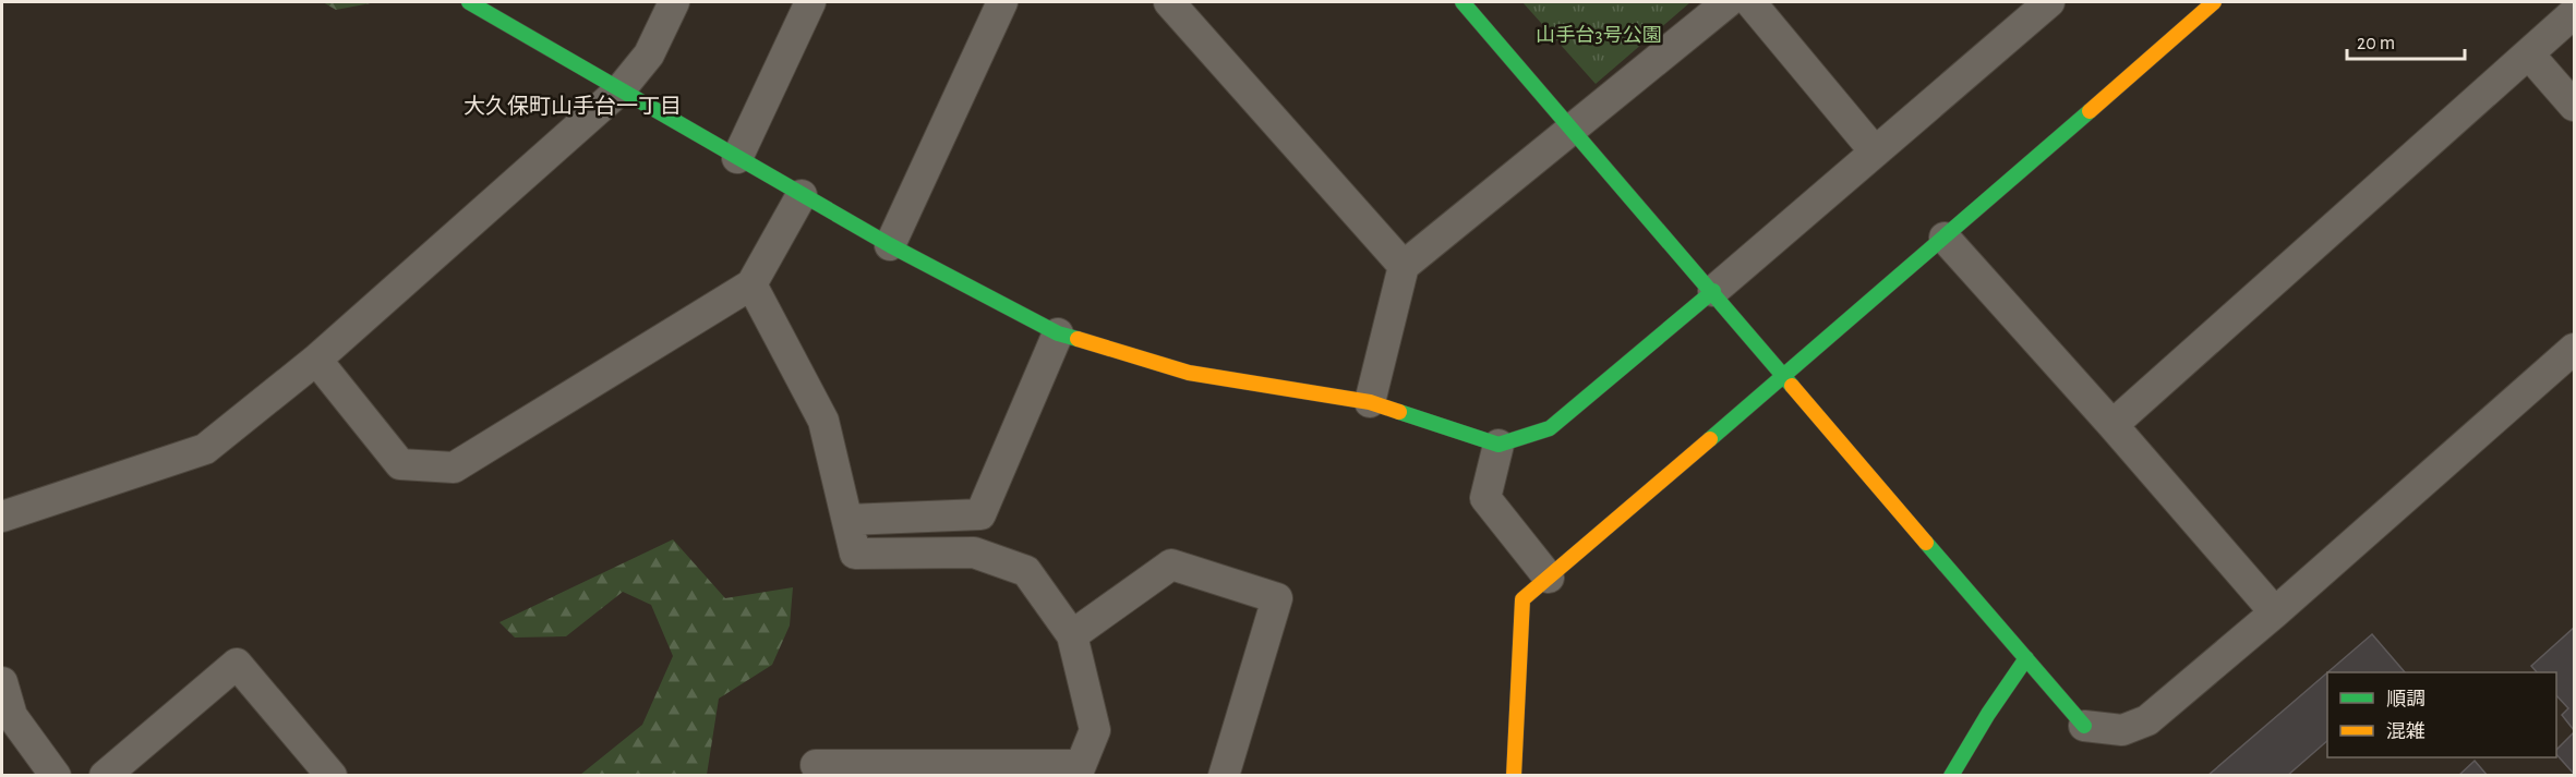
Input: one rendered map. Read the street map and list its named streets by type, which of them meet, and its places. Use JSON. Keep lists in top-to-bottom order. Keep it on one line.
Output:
{"districts":["大久保町山手台一丁目"],"parks":["山手台3号公園"],"legend":["順調","混雑"],"scale_bar":"20 m"}
